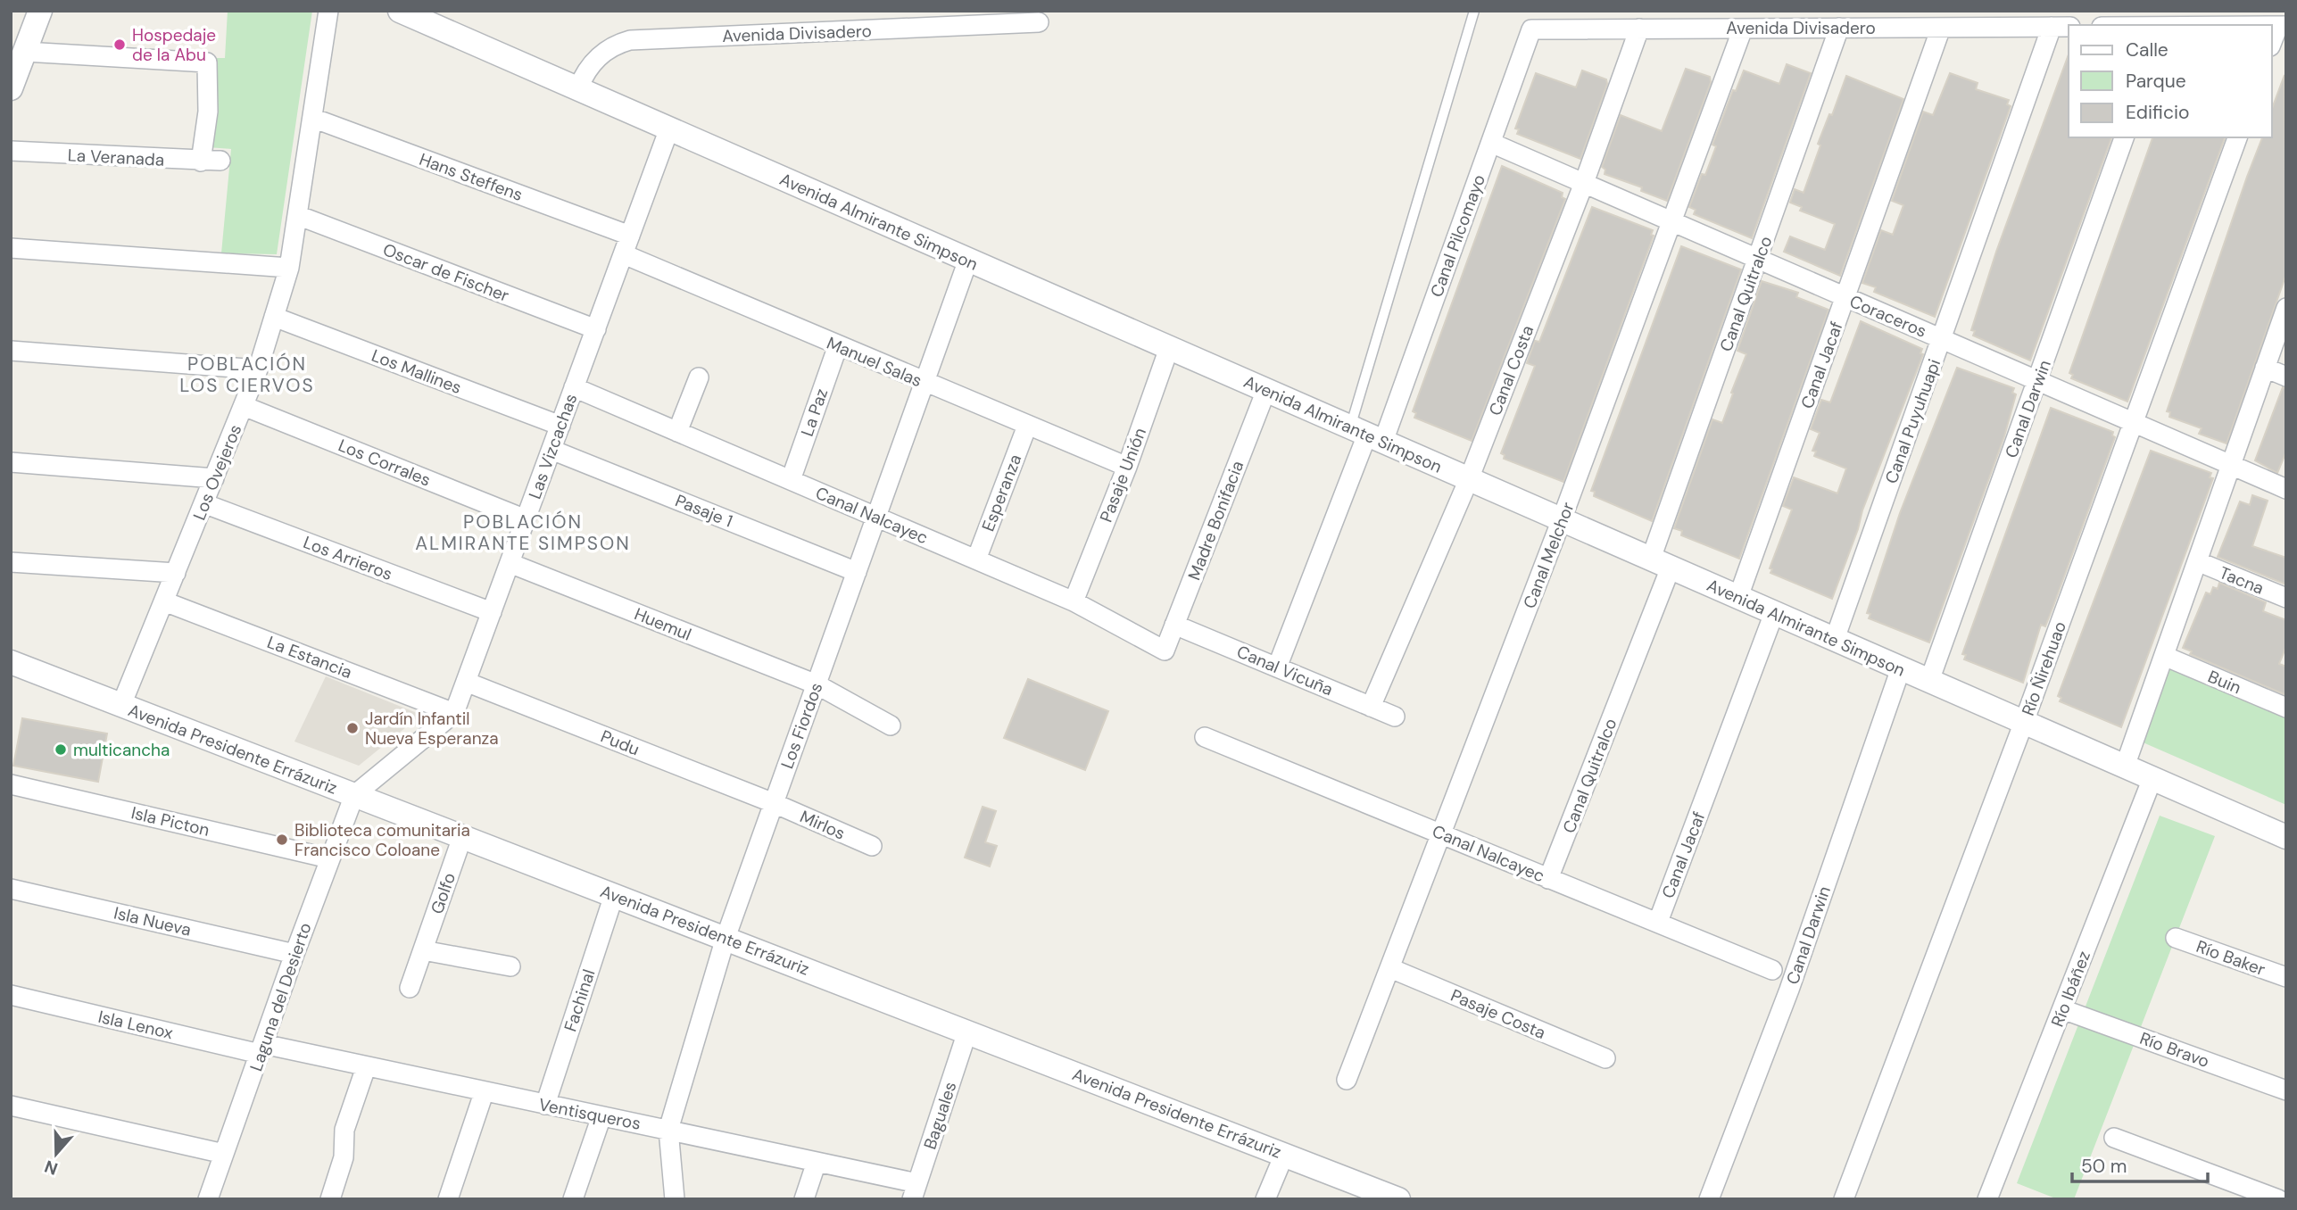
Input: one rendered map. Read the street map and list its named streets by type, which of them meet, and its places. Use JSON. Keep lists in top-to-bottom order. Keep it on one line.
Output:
{"streets":{"street":["Avenida Divisadero","La Veranada","Hans Steffens","Avenida Almirante Simpson","Canal Pilcomayo","Oscar de Fischer","Canal Quitralco","Coraceros","Manuel Salas","Canal Jacaf","Canal Costa","Los Mallines","Canal Darwin","La Paz","Canal Puyuhuapi","Las Vizcachas","Los Corrales","Los Ovejeros","Pasaje Unión","Esperanza","Pasaje 1","Canal Nalcayec","Madre Bonifacia","Canal Melchor","Los Arrieros","Tacna","Huemul","La Estancia","Río Ñirehuao","Canal Vicuña","Buin","Los Fiordos","Pudu","Avenida Presidente Errázuriz","Isla Picton","Mirlos","Golfo","Isla Nueva","Río Baker","Río Ibáñez","Laguna del Desierto","Fachinal","Pasaje Costa","Isla Lenox","Río Bravo","Ventisqueros","Baguales"]},"crossings":[["Avenida Divisadero","Avenida Almirante Simpson"],["Avenida Divisadero","Canal Pilcomayo"],["Avenida Divisadero","Canal Quitralco"],["Avenida Divisadero","Canal Jacaf"],["Avenida Divisadero","Canal Costa"],["Avenida Divisadero","Canal Puyuhuapi"],["Avenida Divisadero","Canal Melchor"],["Hans Steffens","Las Vizcachas"],["Hans Steffens","Los Ovejeros"],["Avenida Almirante Simpson","Canal Pilcomayo"],["Avenida Almirante Simpson","Canal Quitralco"],["Avenida Almirante Simpson","Canal Jacaf"],["Avenida Almirante Simpson","Canal Costa"],["Avenida Almirante Simpson","Canal Darwin"],["Avenida Almirante Simpson","Canal Puyuhuapi"],["Avenida Almirante Simpson","Las Vizcachas"],["Avenida Almirante Simpson","Pasaje Unión"],["Avenida Almirante Simpson","Madre Bonifacia"],["Avenida Almirante Simpson","Canal Melchor"],["Avenida Almirante Simpson","Río Ñirehuao"],["Avenida Almirante Simpson","Los Fiordos"],["Avenida Almirante Simpson","Río Ibáñez"],["Canal Pilcomayo","Coraceros"],["Canal Pilcomayo","Canal Vicuña"],["Oscar de Fischer","Las Vizcachas"],["Oscar de Fischer","Los Ovejeros"],["Canal Quitralco","Coraceros"],["Canal Quitralco","Canal Nalcayec"],["Coraceros","Canal Jacaf"],["Coraceros","Canal Costa"],["Coraceros","Canal Darwin"],["Coraceros","Canal Puyuhuapi"],["Coraceros","Canal Melchor"],["Coraceros","Río Ñirehuao"],["Manuel Salas","La Paz"],["Manuel Salas","Las Vizcachas"],["Manuel Salas","Pasaje Unión"],["Manuel Salas","Esperanza"],["Manuel Salas","Los Fiordos"],["Canal Jacaf","Canal Nalcayec"],["Canal Costa","Canal Vicuña"],["Los Mallines","Las Vizcachas"],["Los Mallines","Los Ovejeros"],["La Paz","Canal Nalcayec"],["Las Vizcachas","Los Corrales"],["Las Vizcachas","Pasaje 1"],["Las Vizcachas","Canal Nalcayec"],["Las Vizcachas","Los Arrieros"],["Las Vizcachas","Huemul"],["Las Vizcachas","La Estancia"],["Las Vizcachas","Pudu"],["Las Vizcachas","Avenida Presidente Errázuriz"],["Las Vizcachas","Laguna del Desierto"],["Los Corrales","Los Ovejeros"],["Los Ovejeros","Los Arrieros"],["Los Ovejeros","La Estancia"],["Los Ovejeros","Avenida Presidente Errázuriz"],["Pasaje Unión","Canal Nalcayec"],["Esperanza","Canal Nalcayec"],["Pasaje 1","Los Fiordos"],["Canal Nalcayec","Madre Bonifacia"],["Canal Nalcayec","Canal Melchor"],["Canal Nalcayec","Los Fiordos"],["Madre Bonifacia","Canal Vicuña"],["Canal Melchor","Pasaje Costa"],["Huemul","Los Fiordos"],["Los Fiordos","Pudu"],["Los Fiordos","Avenida Presidente Errázuriz"],["Los Fiordos","Mirlos"],["Los Fiordos","Ventisqueros"],["Pudu","Mirlos"],["Avenida Presidente Errázuriz","Golfo"],["Avenida Presidente Errázuriz","Laguna del Desierto"],["Avenida Presidente Errázuriz","Fachinal"],["Avenida Presidente Errázuriz","Baguales"],["Isla Picton","Laguna del Desierto"],["Isla Nueva","Laguna del Desierto"],["Río Ibáñez","Río Bravo"],["Laguna del Desierto","Isla Lenox"],["Laguna del Desierto","Ventisqueros"],["Fachinal","Ventisqueros"],["Isla Lenox","Ventisqueros"],["Ventisqueros","Baguales"]],"districts":["POBLACIÓN LOS CIERVOS","POBLACIÓN ALMIRANTE SIMPSON"],"places":["Hospedaje de la Abu","Jardín Infantil Nueva Esperanza","multicancha","Biblioteca comunitaria Francisco Coloane"],"legend":["Calle","Parque","Edificio"],"scale_bar":"50 m","north":"bottom"}
